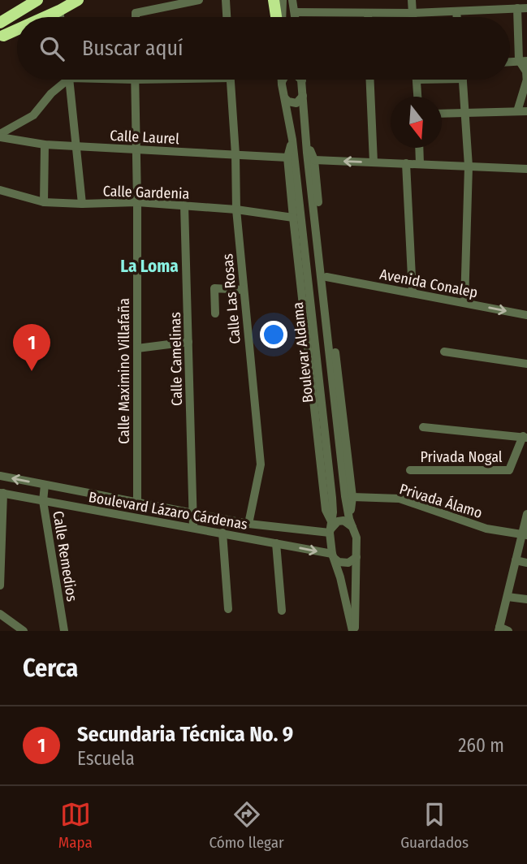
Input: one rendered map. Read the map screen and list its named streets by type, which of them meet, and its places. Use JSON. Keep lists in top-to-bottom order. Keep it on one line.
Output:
{"streets":{"street":["Calle Laurel","Calle Gardenia","Avenida Conalep","Calle Las Rosas","Boulevar Aldama","Calle Camelinas","Calle Maximino Villafaña","Privada Nogal","Privada Álamo","Boulevard Lázaro Cárdenas","Calle Remedios"]},"crossings":[["Calle Laurel","Calle Las Rosas"],["Calle Laurel","Calle Maximino Villafaña"],["Calle Gardenia","Calle Las Rosas"],["Calle Gardenia","Calle Camelinas"],["Calle Gardenia","Calle Maximino Villafaña"],["Avenida Conalep","Boulevar Aldama"],["Calle Las Rosas","Boulevard Lázaro Cárdenas"],["Boulevar Aldama","Privada Álamo"],["Boulevar Aldama","Boulevard Lázaro Cárdenas"],["Calle Camelinas","Boulevard Lázaro Cárdenas"],["Calle Maximino Villafaña","Boulevard Lázaro Cárdenas"],["Boulevard Lázaro Cárdenas","Calle Remedios"]],"districts":["La Loma"],"north":"bottom","page":{"search":"Buscar aquí","pins":"1","heading":"Cerca","list":[{"mark":"1","name":"Secundaria Técnica No. 9","note":"Escuela","value":"260 m"}],"nav":["Mapa","Cómo llegar","Guardados"]}}
